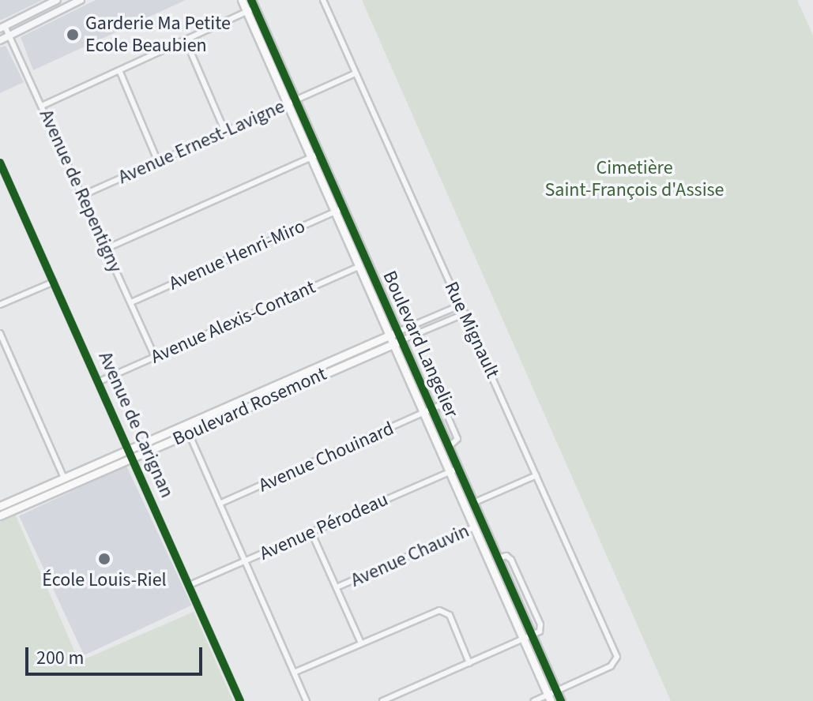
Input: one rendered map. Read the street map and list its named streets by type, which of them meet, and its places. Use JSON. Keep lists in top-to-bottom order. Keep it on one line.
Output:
{"streets":{"main road":["Boulevard Langelier","Boulevard Rosemont"],"street":["Avenue Ernest-Lavigne","Avenue de Repentigny","Avenue Henri-Miro","Avenue Alexis-Contant","Rue Mignault","Avenue de Carignan","Avenue Chouinard","Avenue Pérodeau","Avenue Chauvin"]},"crossings":[["Avenue Ernest-Lavigne","Avenue de Repentigny"],["Avenue Ernest-Lavigne","Rue Mignault"],["Avenue Ernest-Lavigne","Boulevard Langelier"],["Avenue de Repentigny","Avenue Henri-Miro"],["Avenue de Repentigny","Avenue Alexis-Contant"],["Avenue Henri-Miro","Boulevard Langelier"],["Avenue Alexis-Contant","Boulevard Langelier"],["Avenue Alexis-Contant","Avenue de Carignan"],["Rue Mignault","Boulevard Langelier"],["Rue Mignault","Boulevard Rosemont"],["Rue Mignault","Avenue Chauvin"],["Boulevard Langelier","Boulevard Rosemont"],["Boulevard Langelier","Avenue Chouinard"],["Boulevard Langelier","Avenue Pérodeau"],["Boulevard Langelier","Avenue Chauvin"],["Boulevard Rosemont","Avenue de Carignan"],["Avenue de Carignan","Avenue Pérodeau"]],"parks":["Cimetière Saint-François d'Assise"],"places":["Garderie Ma Petite Ecole Beaubien","École Louis-Riel"],"scale_bar":"200 m"}
